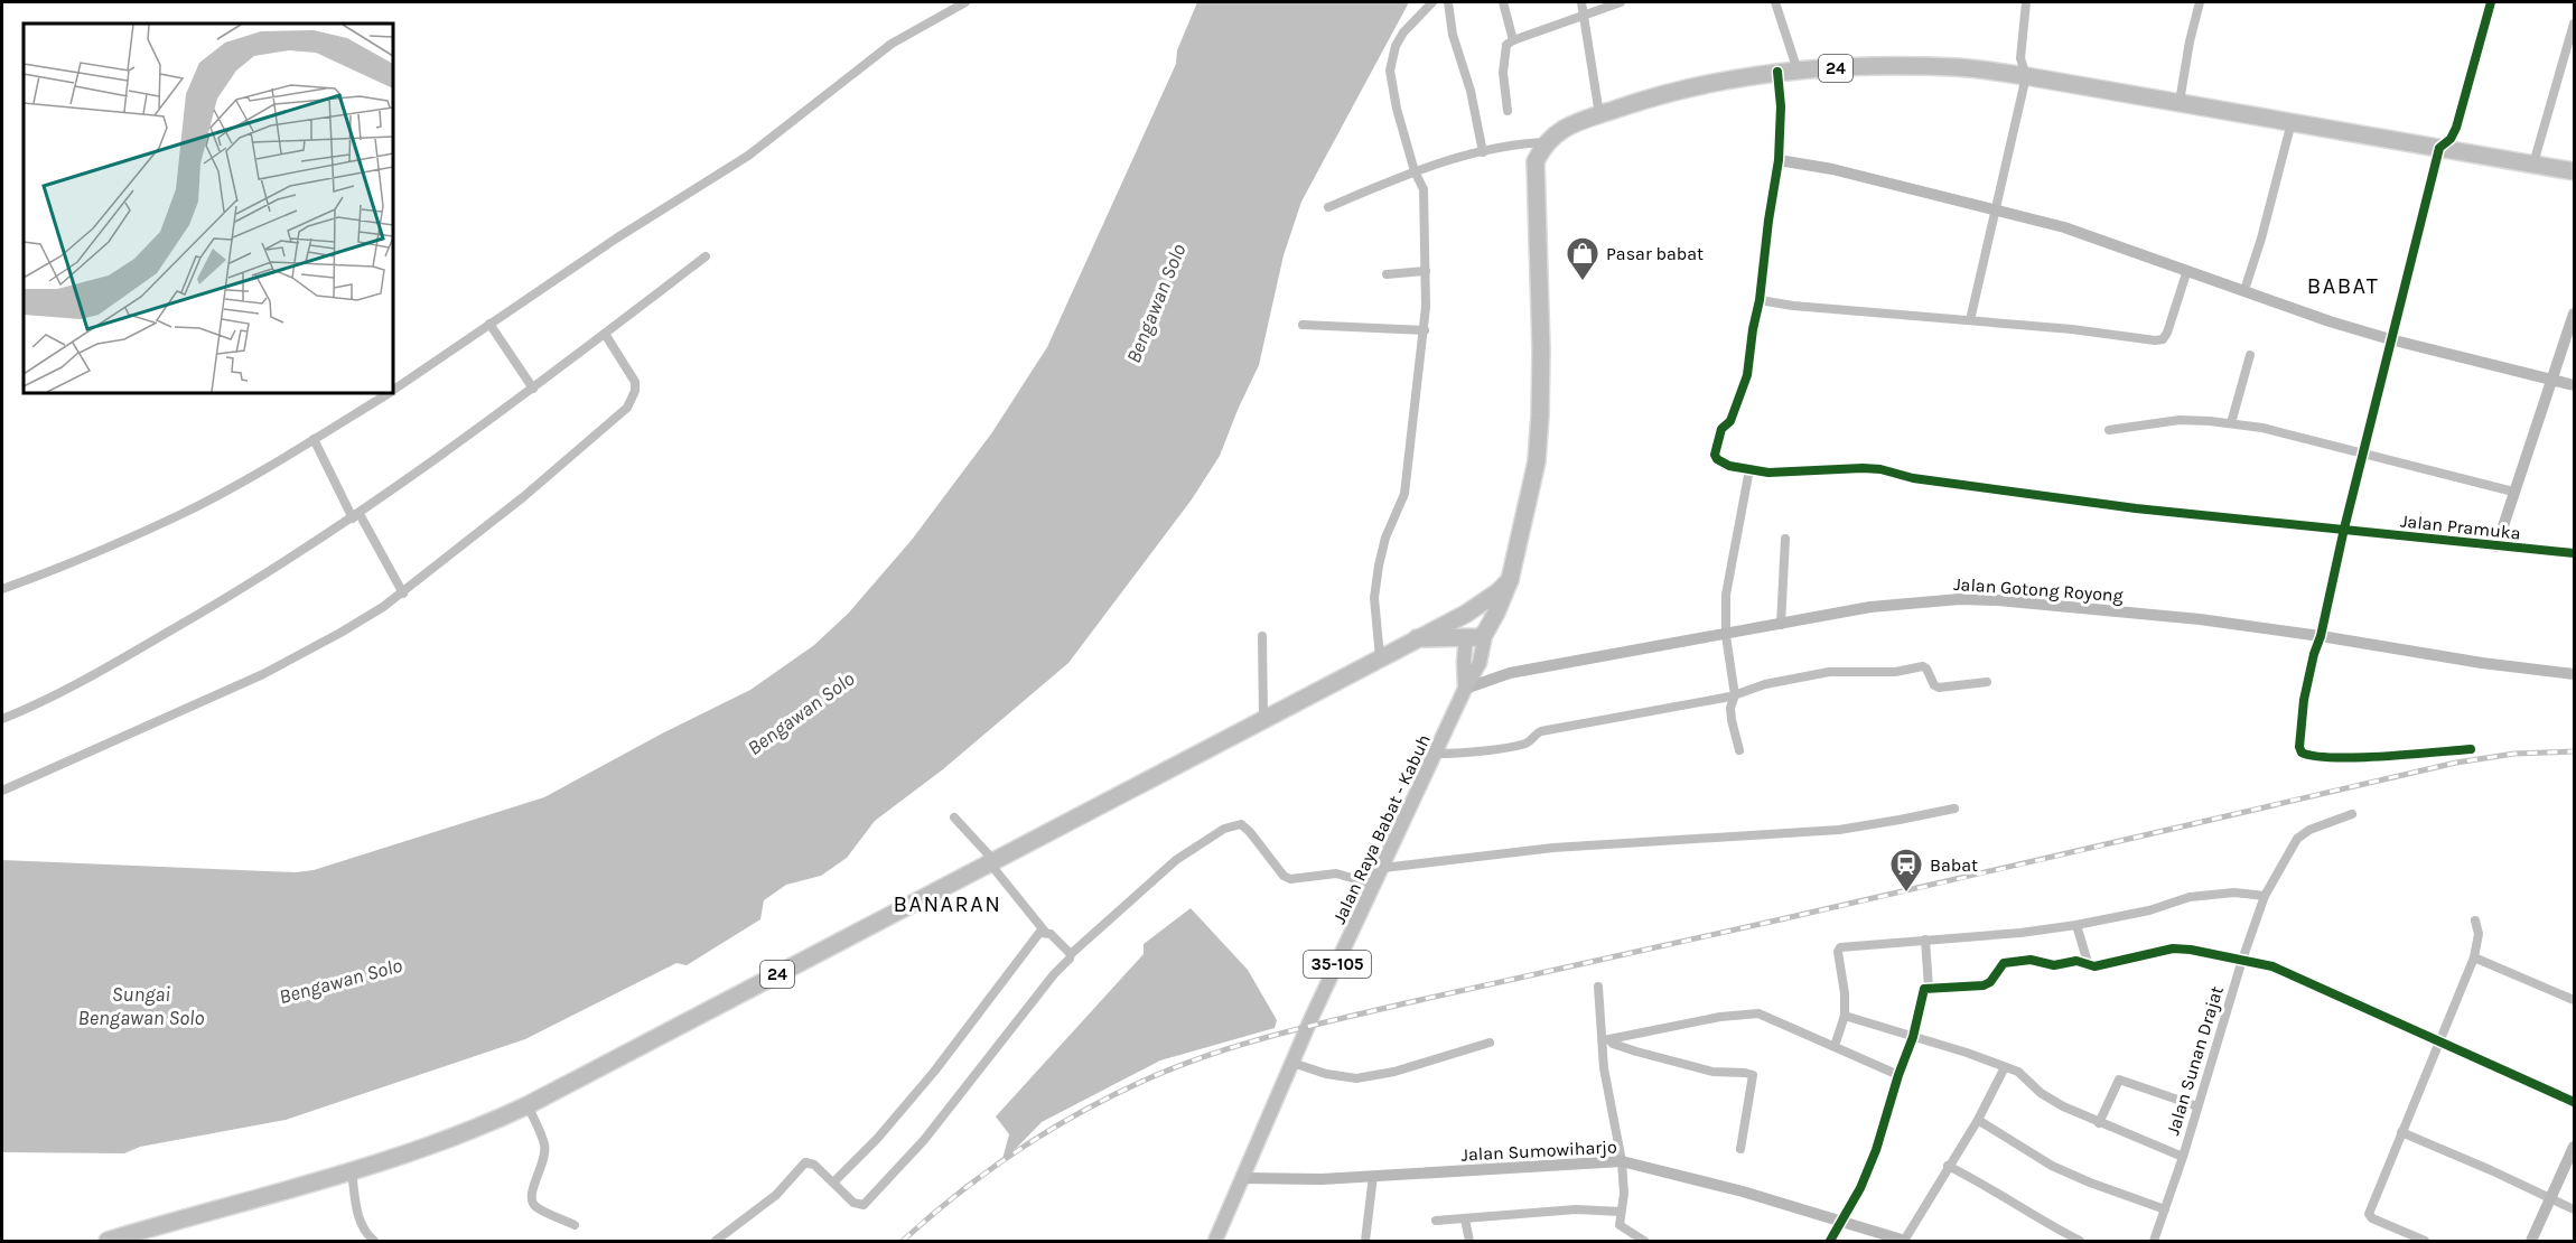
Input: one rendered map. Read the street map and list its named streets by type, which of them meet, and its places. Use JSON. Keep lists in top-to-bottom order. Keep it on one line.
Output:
{"streets":{"highway":["24"],"main road":["Jalan Raya Babat - Kabuh","35-105"],"street":["Jalan Pramuka","Jalan Gotong Royong","Jalan Sunan Drajat","Jalan Sumowiharjo"]},"crossings":[["24","35-105"],["Jalan Gotong Royong","Jalan Raya Babat - Kabuh"],["Jalan Gotong Royong","35-105"],["Jalan Raya Babat - Kabuh","35-105"],["Jalan Raya Babat - Kabuh","Jalan Sumowiharjo"]],"districts":["BABAT","BANARAN"],"water":["Bengawan Solo","Sungai Bengawan Solo"],"places":{"shop":["Pasar babat"],"station":["Babat"]}}
